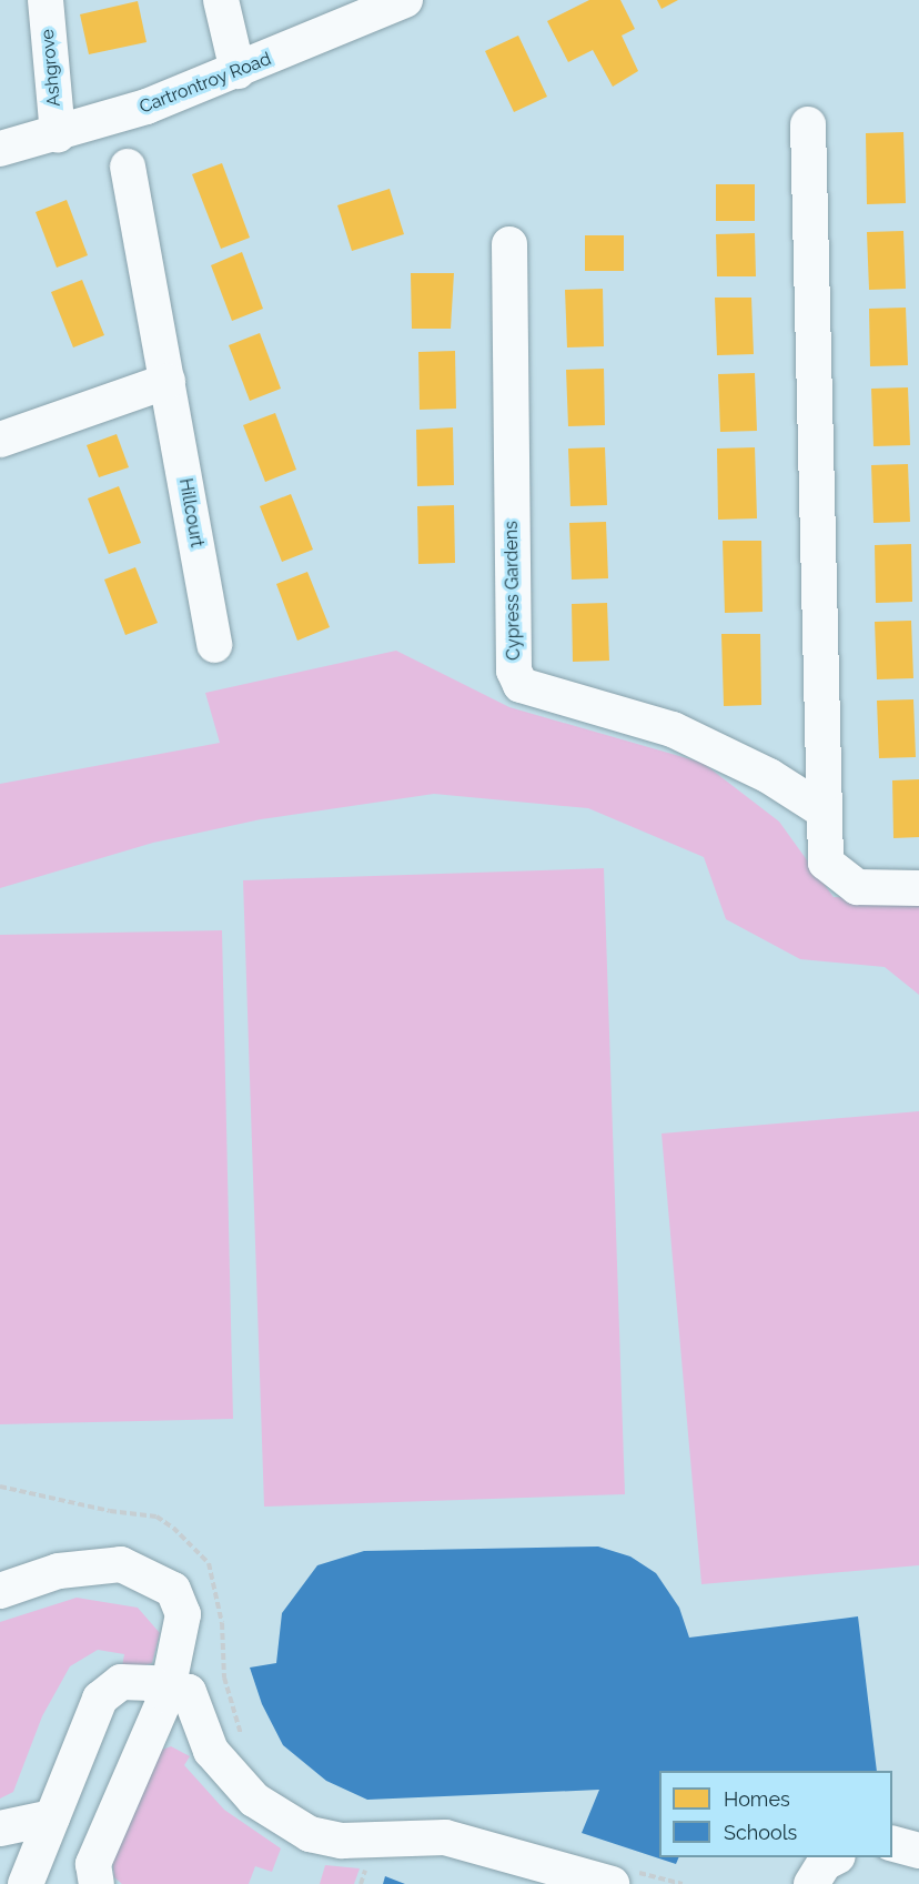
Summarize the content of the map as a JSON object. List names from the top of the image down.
{
  "streets": {
    "street": [
      "Ashgrove",
      "Cartrontroy Road",
      "Hillcourt",
      "Cypress Gardens"
    ]
  },
  "crossings": [
    ["Ashgrove", "Cartrontroy Road"]
  ],
  "legend": ["Homes", "Schools"]
}
